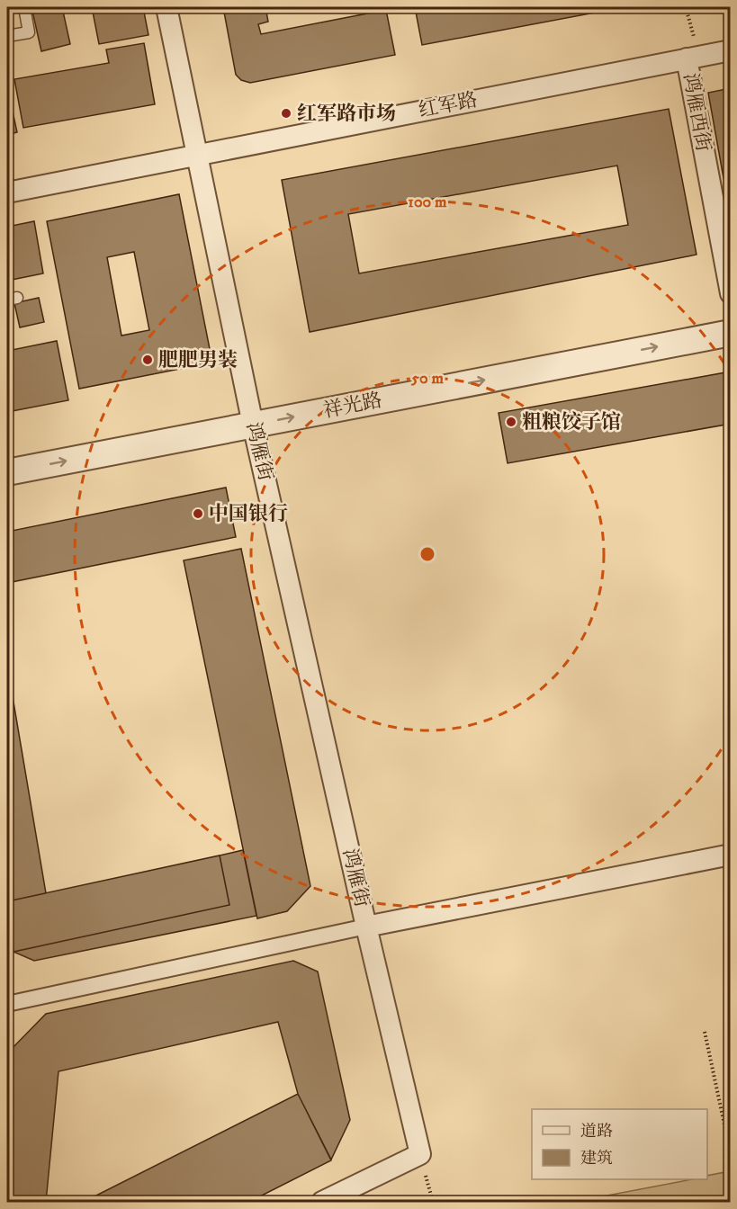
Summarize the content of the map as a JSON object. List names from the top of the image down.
{
  "streets": {
    "street": [
      "红军路",
      "鸿雁西街",
      "祥光路",
      "鸿雁街"
    ]
  },
  "crossings": [
    ["红军路", "鸿雁西街"],
    ["红军路", "鸿雁街"],
    ["祥光路", "鸿雁街"]
  ],
  "one_way": ["祥光路"],
  "places": [
    "红军路市场",
    "肥肥男装",
    "粗粮饺子馆",
    "中国银行"
  ],
  "legend": ["道路", "建筑"],
  "rings": ["100 m", "50 m"]
}
